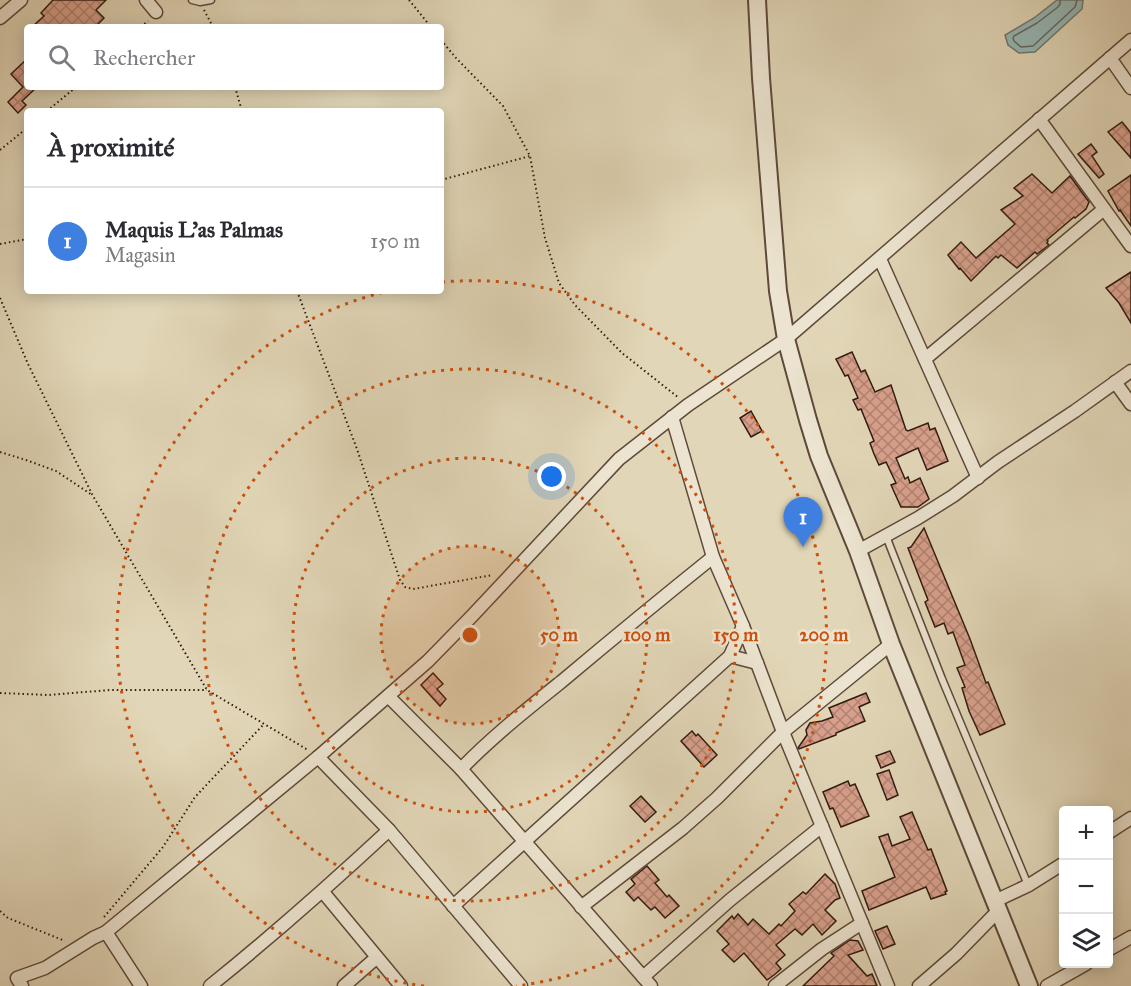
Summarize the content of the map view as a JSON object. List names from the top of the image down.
{
  "page": {
    "search": "Rechercher",
    "heading": "À proximité",
    "list": [
      {
        "mark": "1",
        "name": "Maquis L'as Palmas",
        "note": "Magasin",
        "value": "150 m"
      }
    ],
    "pins": "1",
    "map_buttons": ["+", "−"]
  },
  "rings": [
    "50 m",
    "100 m",
    "150 m",
    "200 m"
  ]
}
